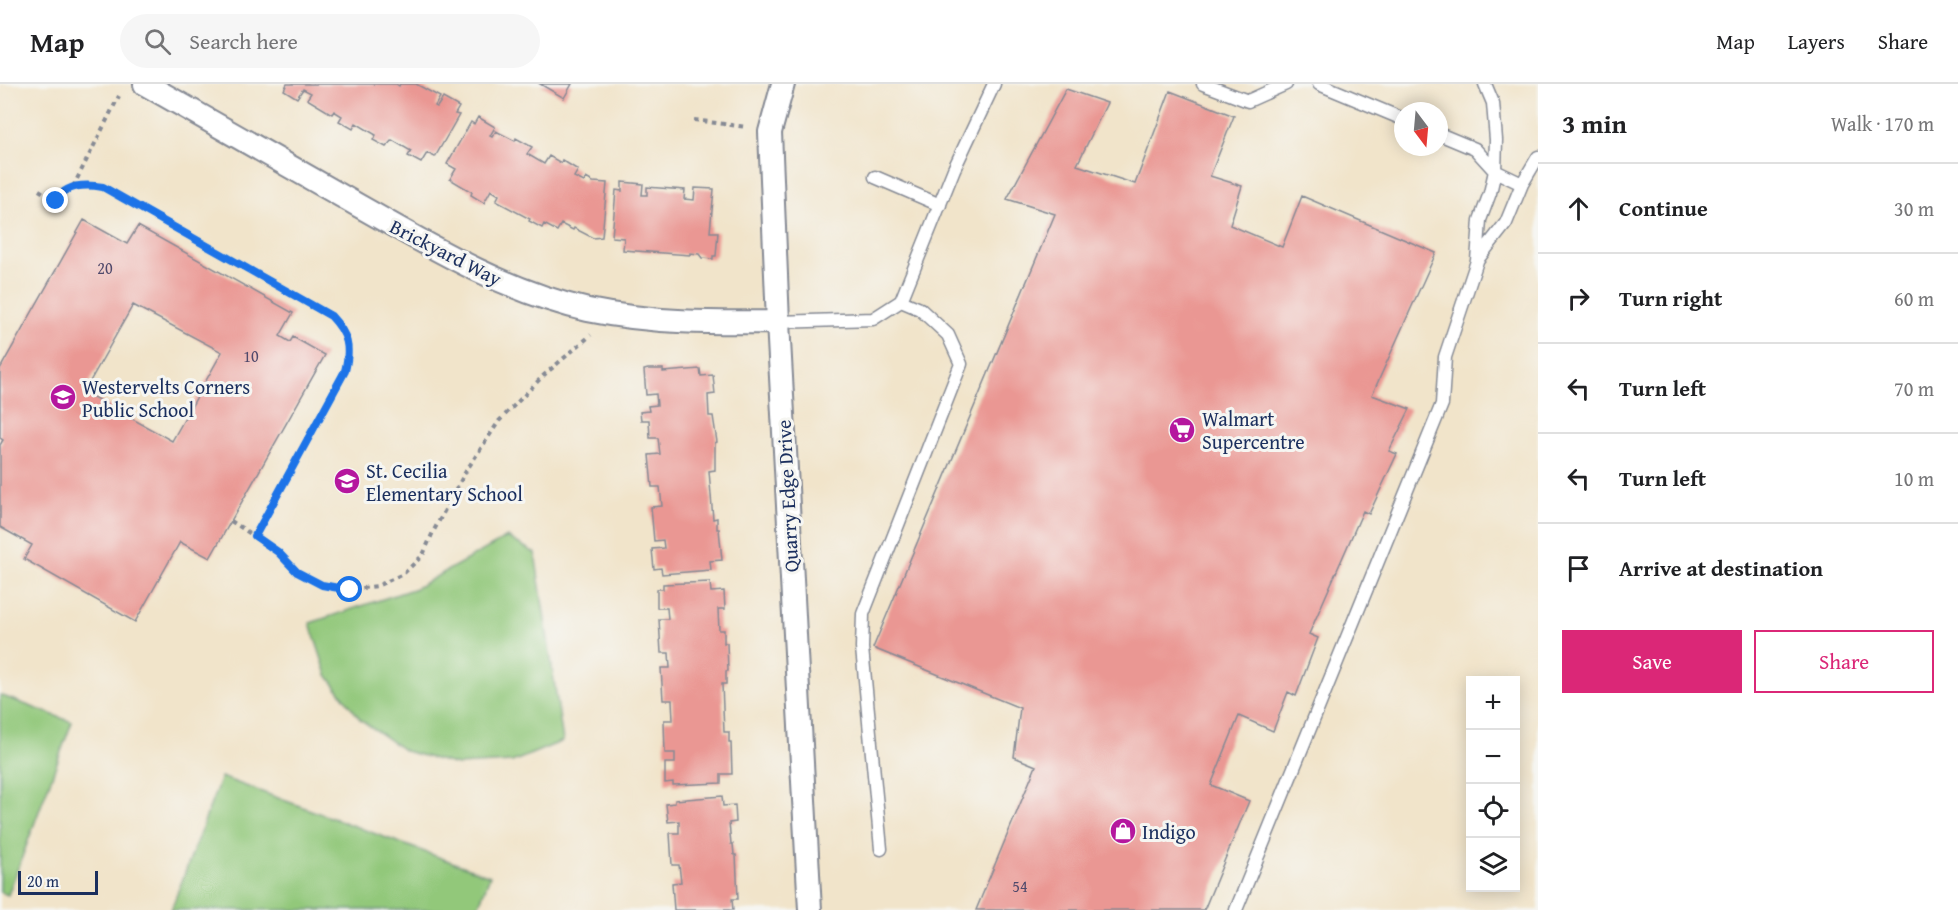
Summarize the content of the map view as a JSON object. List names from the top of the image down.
{
  "streets": {
    "street": ["Brickyard Way", "Quarry Edge Drive"]
  },
  "crossings": [
    ["Brickyard Way", "Quarry Edge Drive"]
  ],
  "places": {
    "school or university": ["Westervelts Corners Public School", "St. Cecilia Elementary School"],
    "supermarket": ["Walmart Supercentre"],
    "shop": ["Indigo"]
  },
  "house_numbers": ["20", "10", "54"],
  "scale_bar": "20 m",
  "north": "bottom",
  "page": {
    "header": "Map",
    "search": "Search here",
    "nav": ["Map", "Layers", "Share"],
    "heading": ["3 min", "Walk · 170 m"],
    "list": [
      ["Continue", "30 m"],
      ["Turn right", "60 m"],
      ["Turn left", "70 m"],
      ["Turn left", "10 m"],
      "Arrive at destination"
    ],
    "buttons": ["Save", "Share"],
    "map_buttons": ["+", "−"],
    "scale": "20 m"
  }
}
